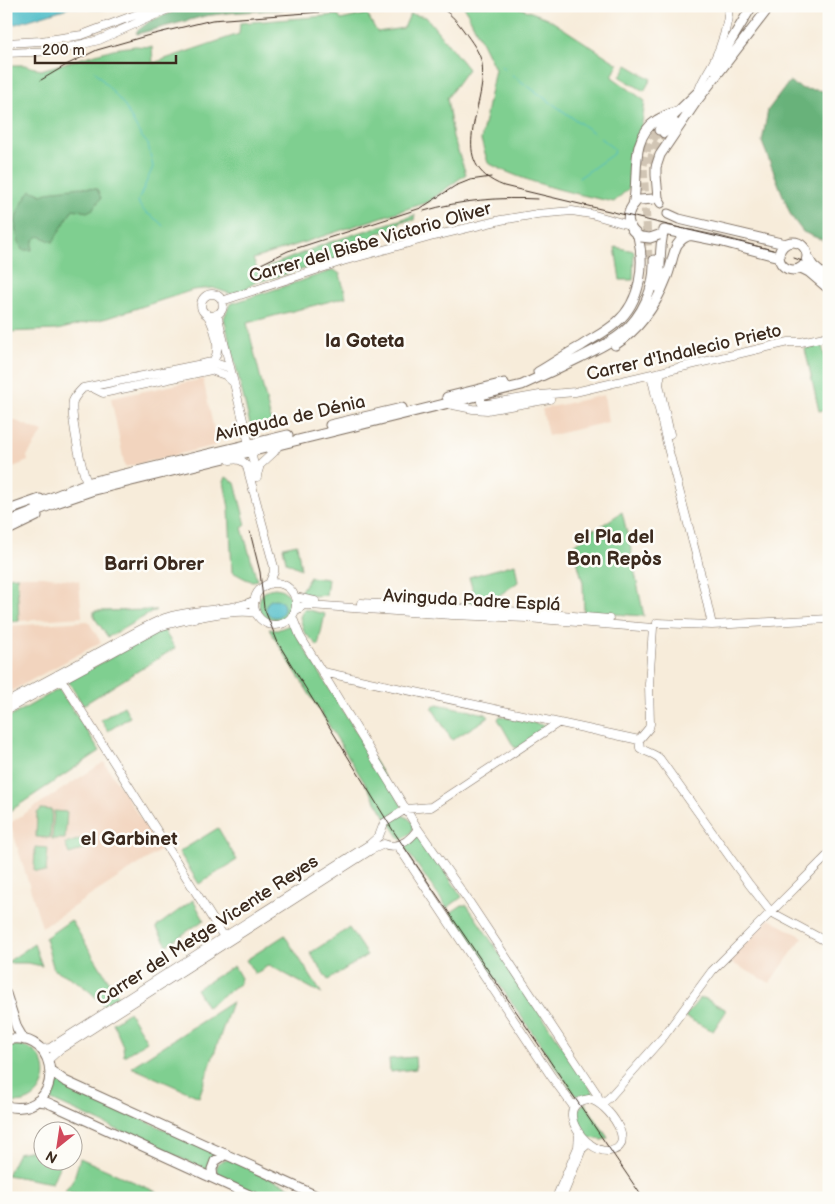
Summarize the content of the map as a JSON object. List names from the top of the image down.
{
  "streets": {
    "main road": ["Avinguda de Dénia"],
    "street": [
      "Carrer del Bisbe Victorio Oliver",
      "Carrer d'Indalecio Prieto",
      "Avinguda Padre Esplá",
      "Carrer del Metge Vicente Reyes"
    ]
  },
  "crossings": [
    ["Carrer del Bisbe Victorio Oliver", "Avinguda de Dénia"],
    ["Carrer d'Indalecio Prieto", "Avinguda de Dénia"]
  ],
  "districts": [
    "la Goteta",
    "el Pla del Bon Repòs",
    "Barri Obrer",
    "el Garbinet"
  ],
  "scale_bar": "200 m",
  "north": "bottom left"
}
